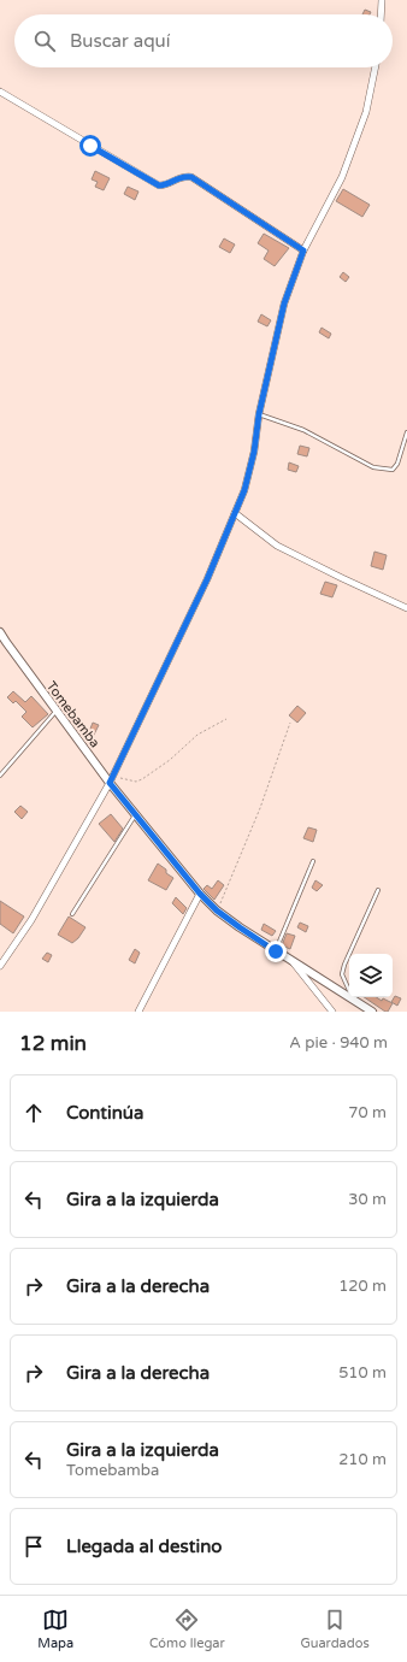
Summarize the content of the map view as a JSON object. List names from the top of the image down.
{
  "streets": {
    "street": ["Tomebamba"]
  },
  "page": {
    "search": "Buscar aquí",
    "heading": ["12 min", "A pie · 940 m"],
    "list": [
      ["Continúa", "70 m"],
      ["Gira a la izquierda", "30 m"],
      ["Gira a la derecha", "120 m"],
      ["Gira a la derecha", "510 m"],
      ["Gira a la izquierda", "Tomebamba", "210 m"],
      "Llegada al destino"
    ],
    "nav": ["Mapa", "Cómo llegar", "Guardados"]
  }
}
